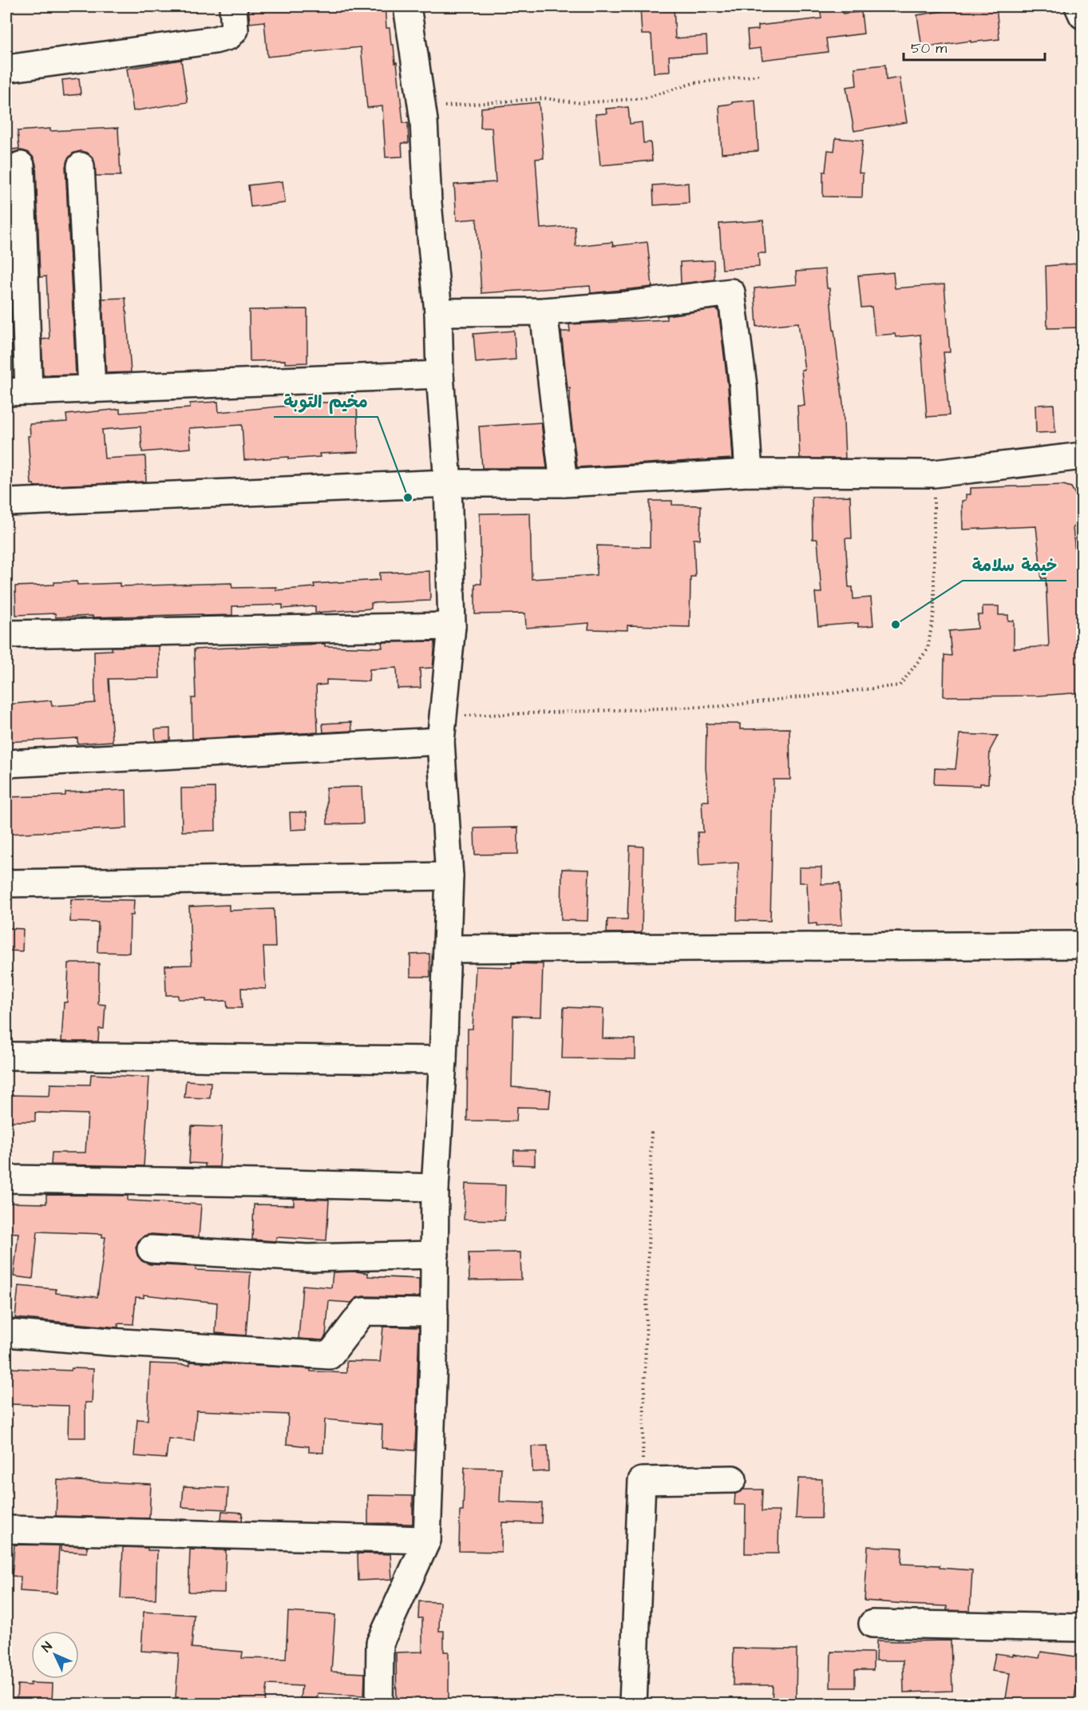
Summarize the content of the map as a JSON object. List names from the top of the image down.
{
  "places": ["مخيم التوبة", "خيمة سلامة"],
  "scale_bar": "50 m",
  "north": "top left"
}
